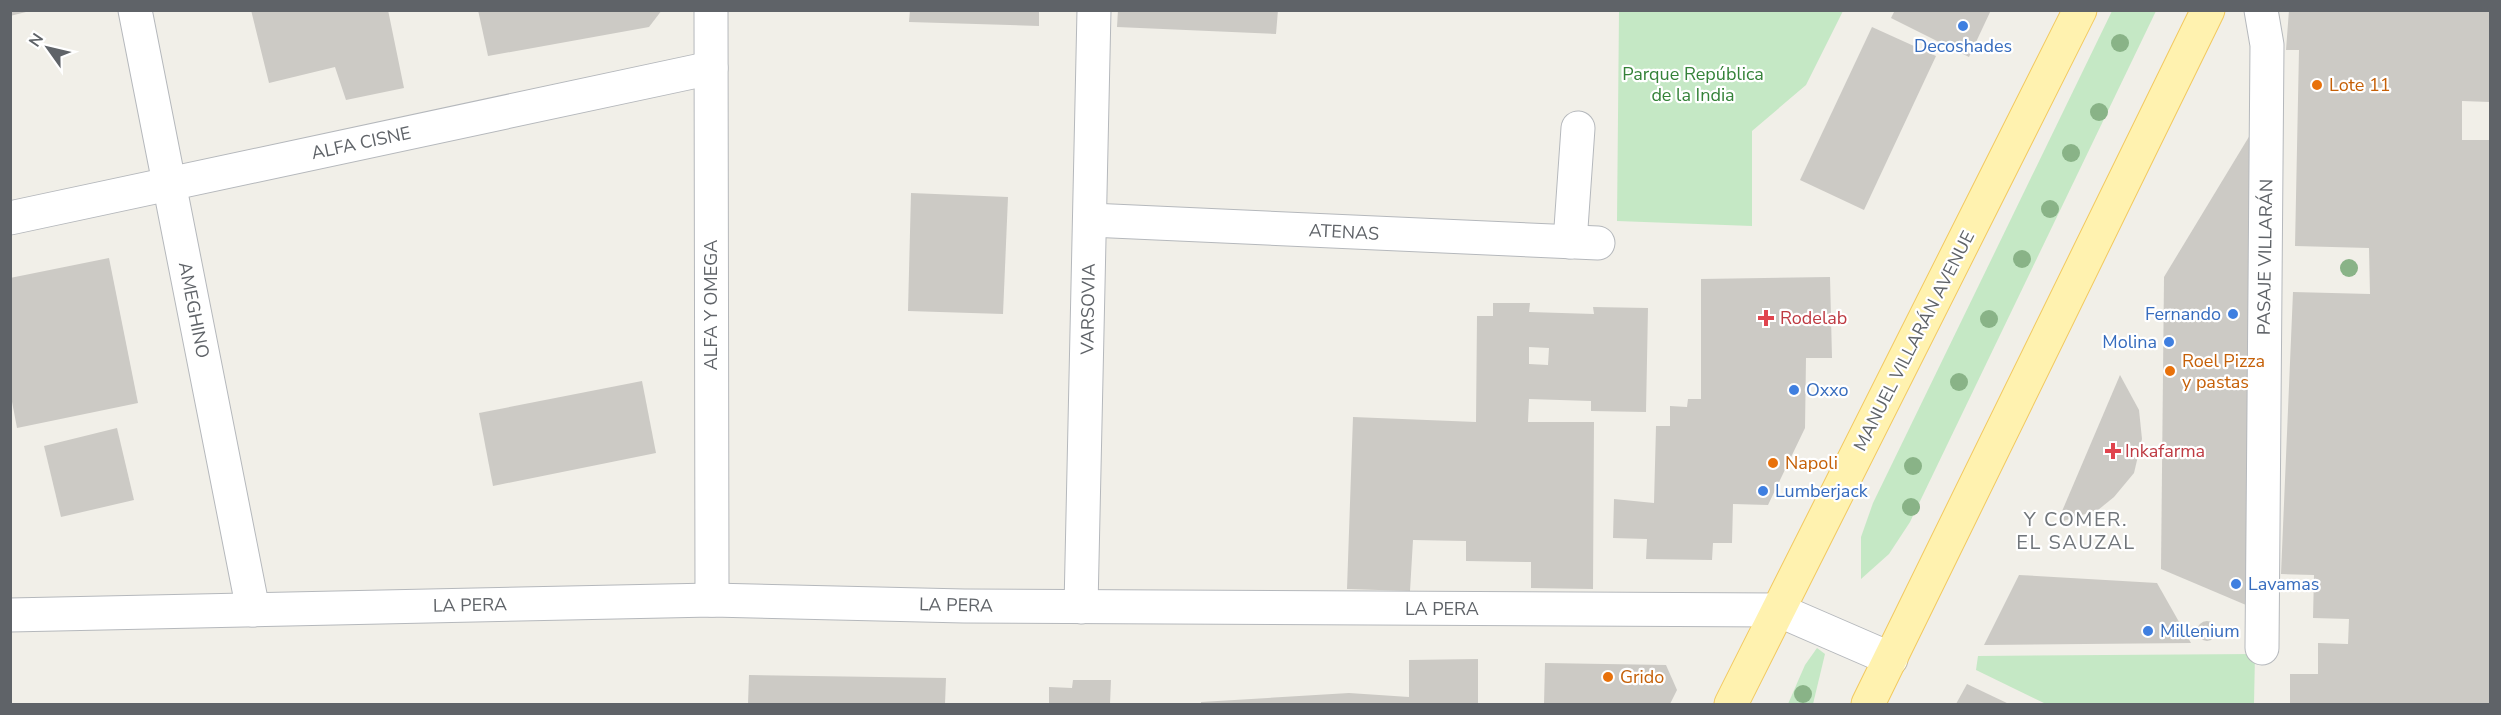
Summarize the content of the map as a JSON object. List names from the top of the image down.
{
  "streets": {
    "main road": ["MANUEL VILLARÁN AVENUE"],
    "street": [
      "ALFA CISNE",
      "ATENAS",
      "PASAJE VILLARÁN",
      "ALFA Y OMEGA",
      "VARSOVIA",
      "AMEGHINO",
      "LA PERA"
    ]
  },
  "crossings": [
    ["ALFA CISNE", "ALFA Y OMEGA"],
    ["ALFA CISNE", "AMEGHINO"],
    ["ATENAS", "VARSOVIA"],
    ["ALFA Y OMEGA", "LA PERA"],
    ["VARSOVIA", "LA PERA"],
    ["AMEGHINO", "LA PERA"],
    ["MANUEL VILLARÁN AVENUE", "LA PERA"]
  ],
  "districts": ["Y COMER. EL SAUZAL"],
  "parks": ["Parque República de la India"],
  "places": {
    "other": [
      "Decoshades",
      "Lote 11",
      "Fernando",
      "Molina",
      "Roel Pizza y pastas",
      "Oxxo",
      "Napoli",
      "Lumberjack",
      "Lavamas",
      "Millenium",
      "Grido"
    ],
    "health": ["Rodelab", "Inkafarma"]
  },
  "north": "top left"
}
